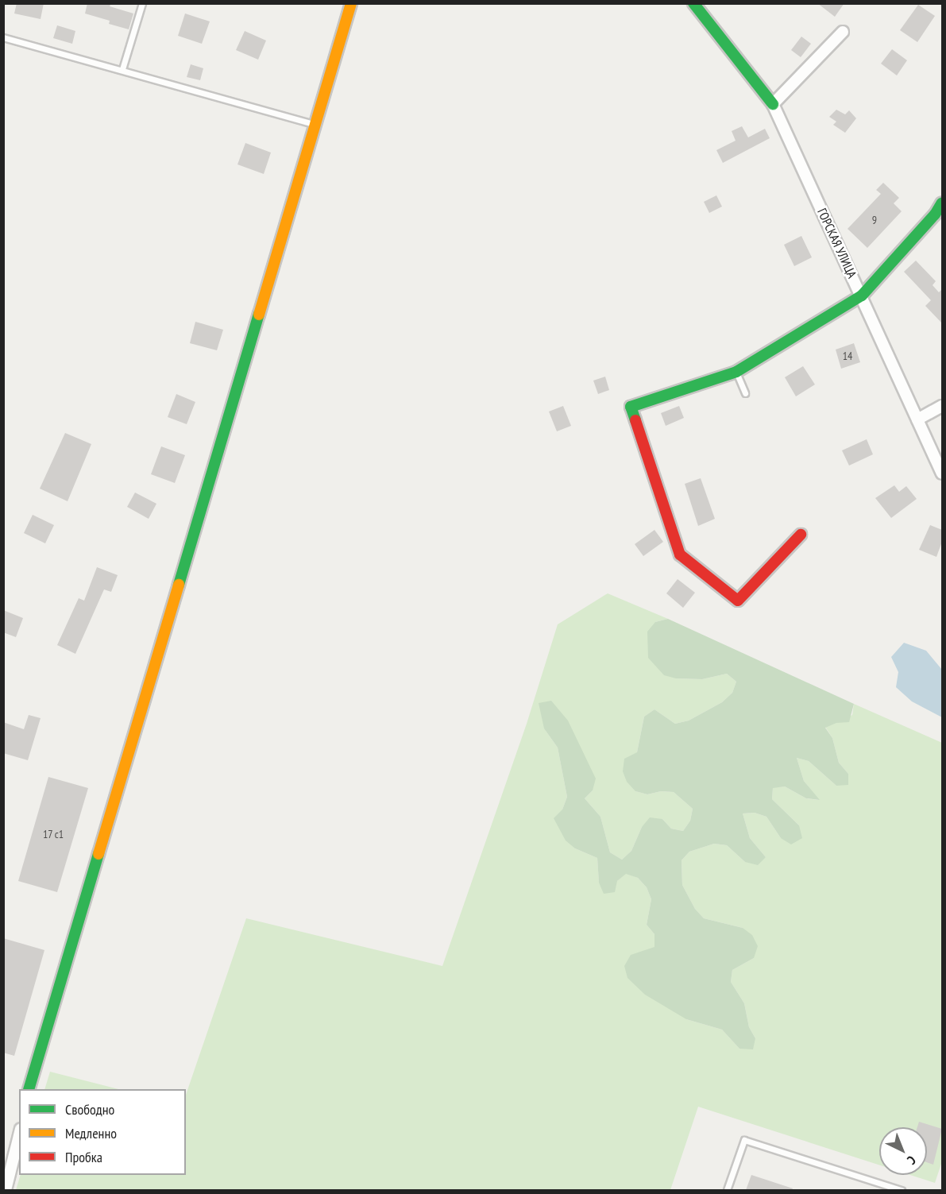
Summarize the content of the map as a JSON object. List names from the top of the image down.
{
  "streets": {
    "street": ["ГОРСКАЯ УЛИЦА"]
  },
  "house_numbers": ["9", "14", "17 с1"],
  "legend": ["Свободно", "Медленно", "Пробка"],
  "north": "bottom right"
}
